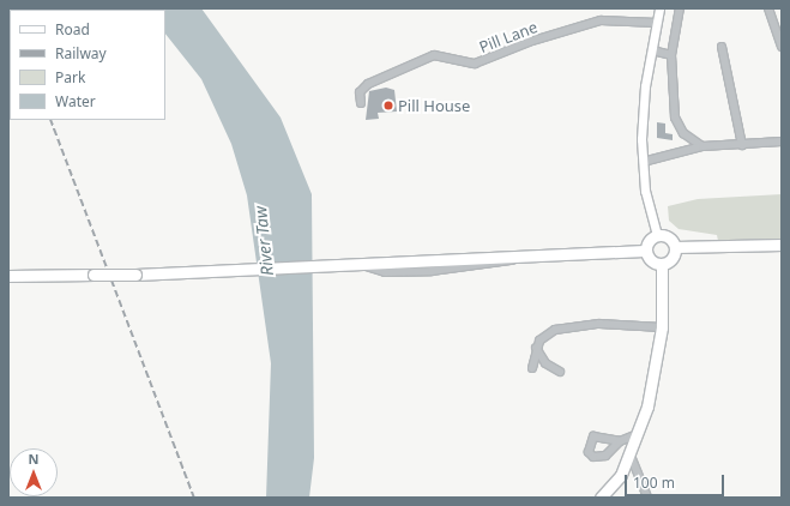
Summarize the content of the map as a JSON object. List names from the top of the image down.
{
  "streets": {
    "street": ["Pill Lane"]
  },
  "water": ["River Taw"],
  "places": ["Pill House"],
  "legend": [
    "Road",
    "Railway",
    "Park",
    "Water"
  ],
  "scale_bar": "100 m",
  "north": "top"
}
